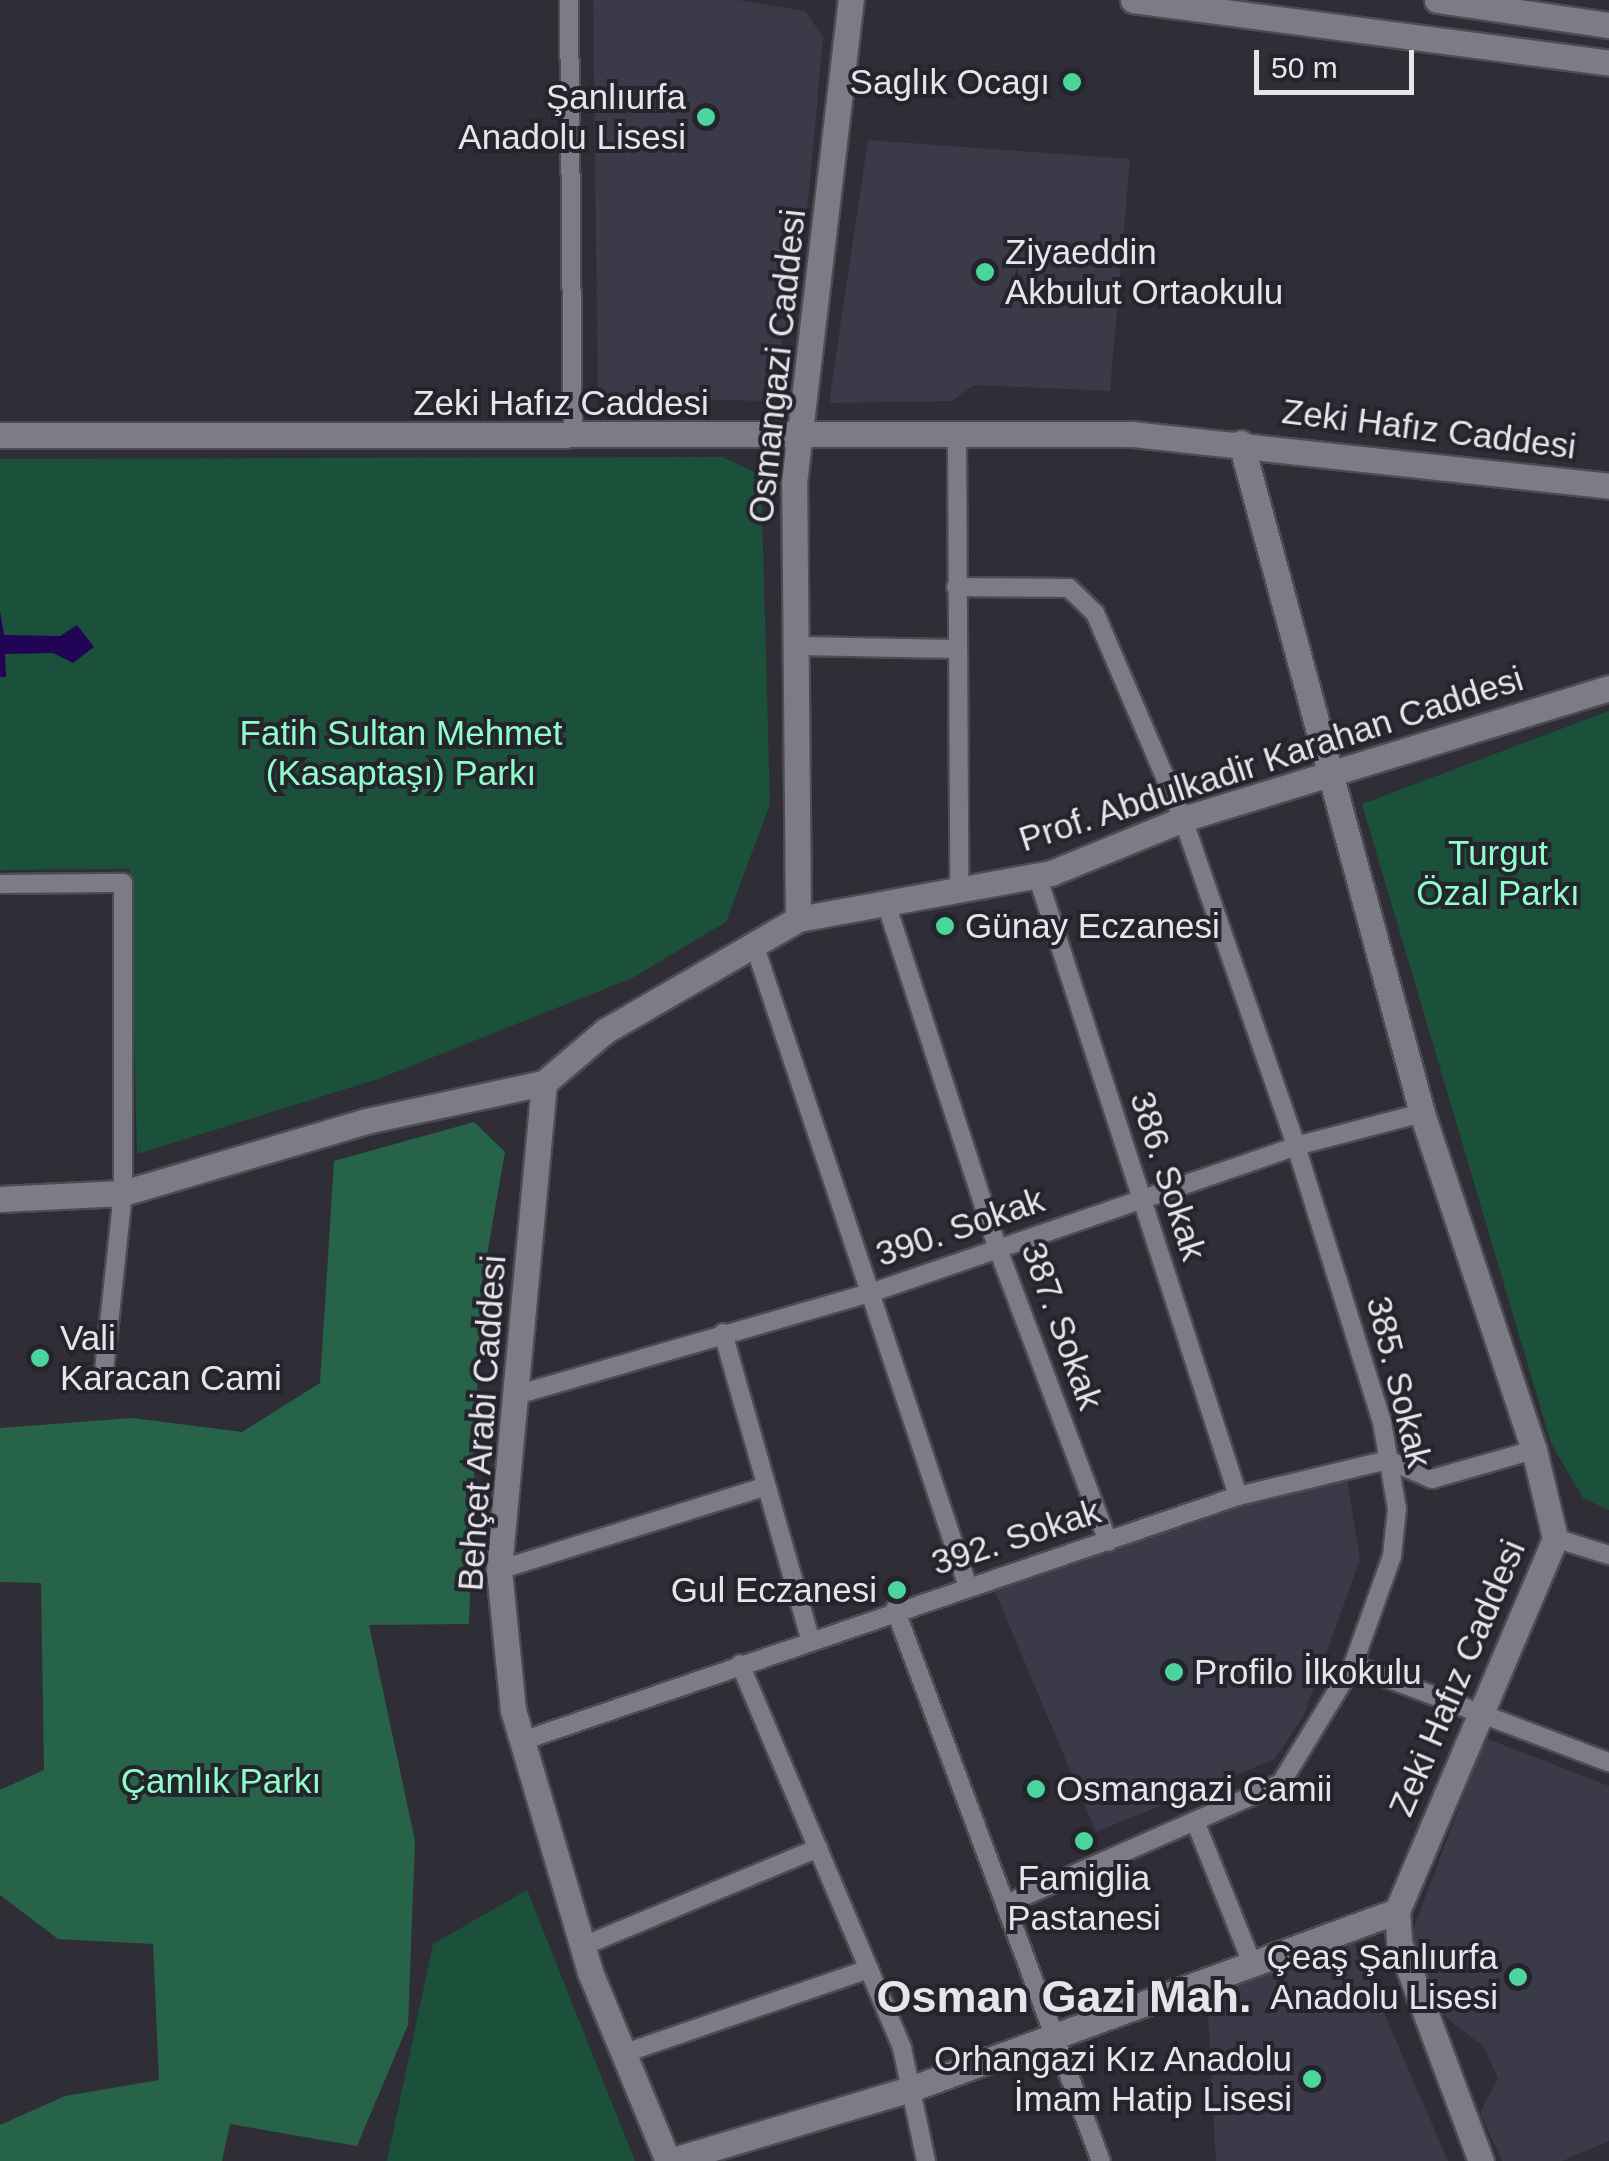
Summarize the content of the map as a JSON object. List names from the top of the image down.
{
  "streets": {
    "main road": [
      "Osmangazi Caddesi",
      "Zeki Hafız Caddesi",
      "Prof. Abdulkadir Karahan Caddesi",
      "Behçet Arabi Caddesi"
    ],
    "street": [
      "386. Sokak",
      "390. Sokak",
      "387. Sokak",
      "385. Sokak",
      "392. Sokak"
    ]
  },
  "crossings": [
    ["Osmangazi Caddesi", "Zeki Hafız Caddesi"],
    ["Osmangazi Caddesi", "Prof. Abdulkadir Karahan Caddesi"],
    ["Zeki Hafız Caddesi", "Prof. Abdulkadir Karahan Caddesi"],
    ["Zeki Hafız Caddesi", "390. Sokak"],
    ["Prof. Abdulkadir Karahan Caddesi", "386. Sokak"],
    ["Prof. Abdulkadir Karahan Caddesi", "387. Sokak"],
    ["Prof. Abdulkadir Karahan Caddesi", "385. Sokak"],
    ["Prof. Abdulkadir Karahan Caddesi", "Behçet Arabi Caddesi"],
    ["386. Sokak", "390. Sokak"],
    ["386. Sokak", "392. Sokak"],
    ["390. Sokak", "387. Sokak"],
    ["390. Sokak", "385. Sokak"],
    ["390. Sokak", "Behçet Arabi Caddesi"],
    ["387. Sokak", "392. Sokak"],
    ["385. Sokak", "392. Sokak"],
    ["Behçet Arabi Caddesi", "392. Sokak"]
  ],
  "districts": ["Osman Gazi Mah."],
  "parks": ["Fatih Sultan Mehmet (Kasaptaşı) Parkı", "Turgut Özal Parkı", "Çamlık Parkı"],
  "places": [
    "Saglık Ocagı",
    "Şanlıurfa Anadolu Lisesi",
    "Ziyaeddin Akbulut Ortaokulu",
    "Günay Eczanesi",
    "Vali Karacan Cami",
    "Gul Eczanesi",
    "Profilo İlkokulu",
    "Osmangazi Camii",
    "Famiglia Pastanesi",
    "Çeaş Şanlıurfa Anadolu Lisesi",
    "Orhangazi Kız Anadolu İmam Hatip Lisesi"
  ],
  "scale_bar": "50 m"
}
